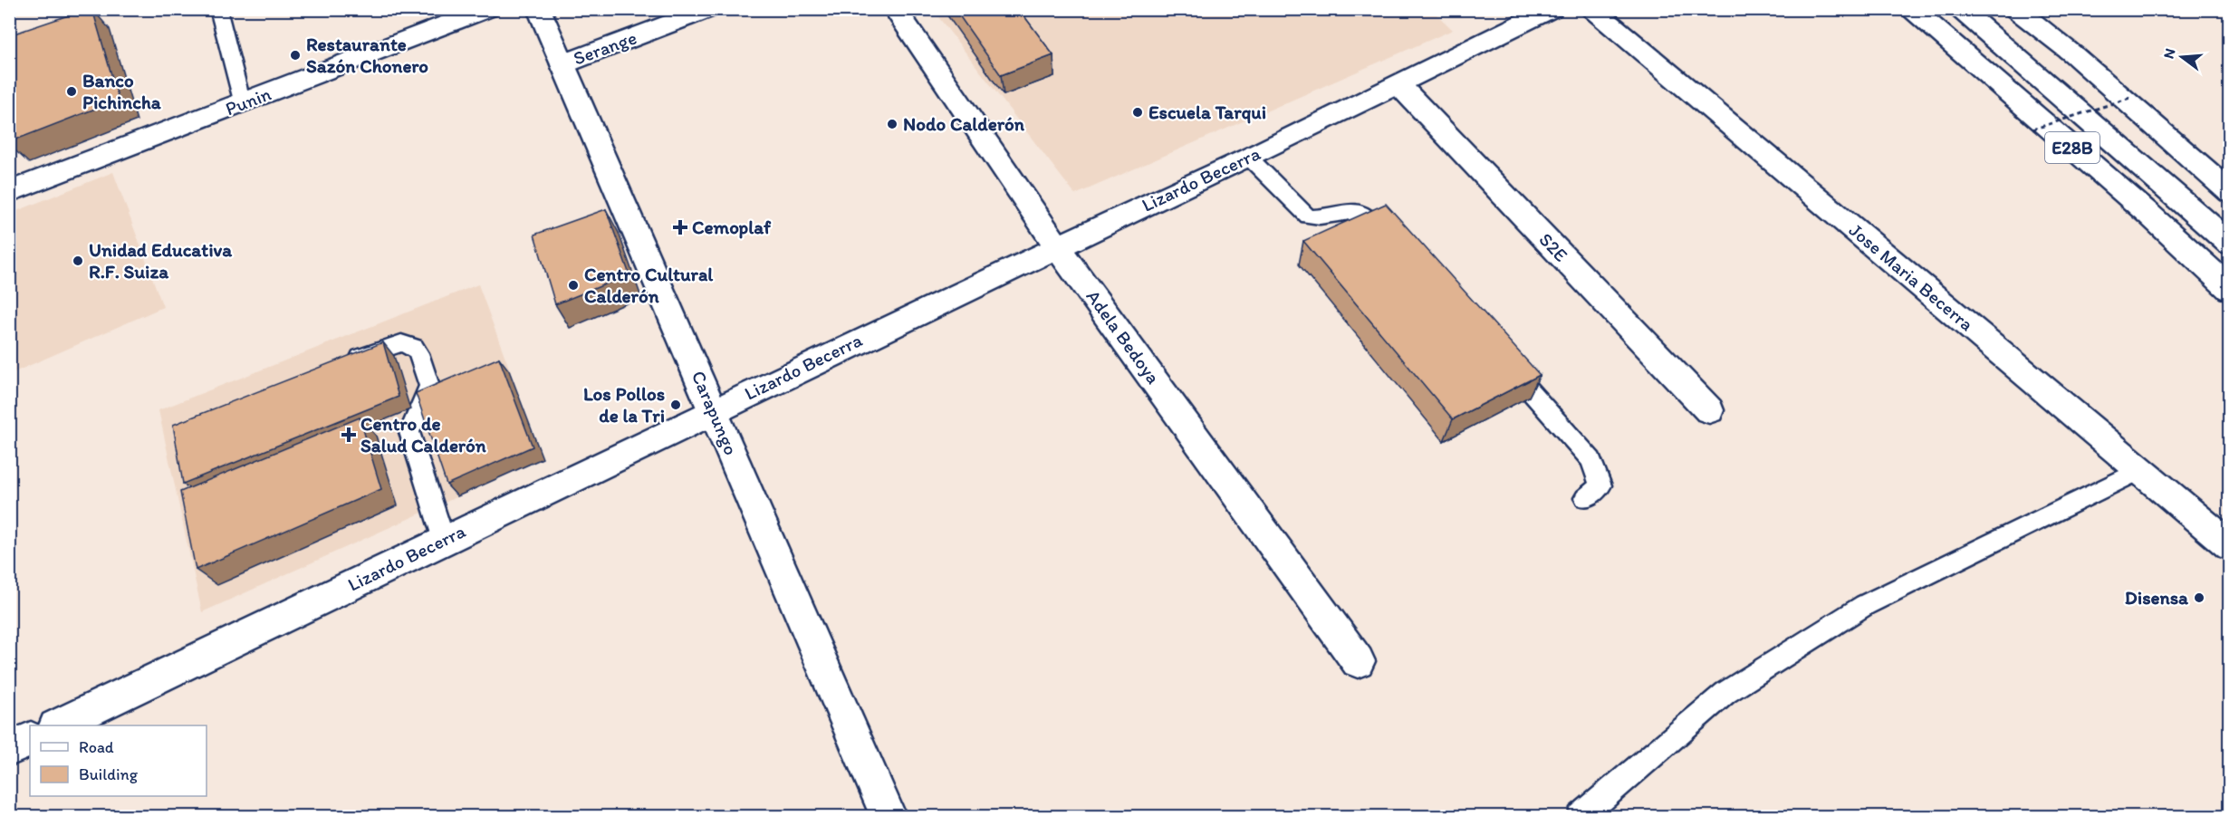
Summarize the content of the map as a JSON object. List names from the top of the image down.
{
  "streets": {
    "main road": [
      "Serange",
      "Punin",
      "E28B",
      "Lizardo Becerra",
      "S2E",
      "Jose Maria Becerra",
      "Adela Bedoya",
      "Carapungo"
    ]
  },
  "crossings": [
    ["Serange", "Carapungo"],
    ["Lizardo Becerra", "S2E"],
    ["Lizardo Becerra", "Adela Bedoya"],
    ["Lizardo Becerra", "Carapungo"]
  ],
  "places": {
    "other": [
      "Restaurante Sazón Chonero",
      "Banco Pichincha",
      "Escuela Tarqui",
      "Nodo Calderón",
      "Unidad Educativa R.F. Suiza",
      "Centro Cultural Calderón",
      "Los Pollos de la Tri",
      "Disensa"
    ],
    "health": ["Cemoplaf", "Centro de Salud Calderón"]
  },
  "legend": ["Road", "Building"],
  "north": "left"
}
